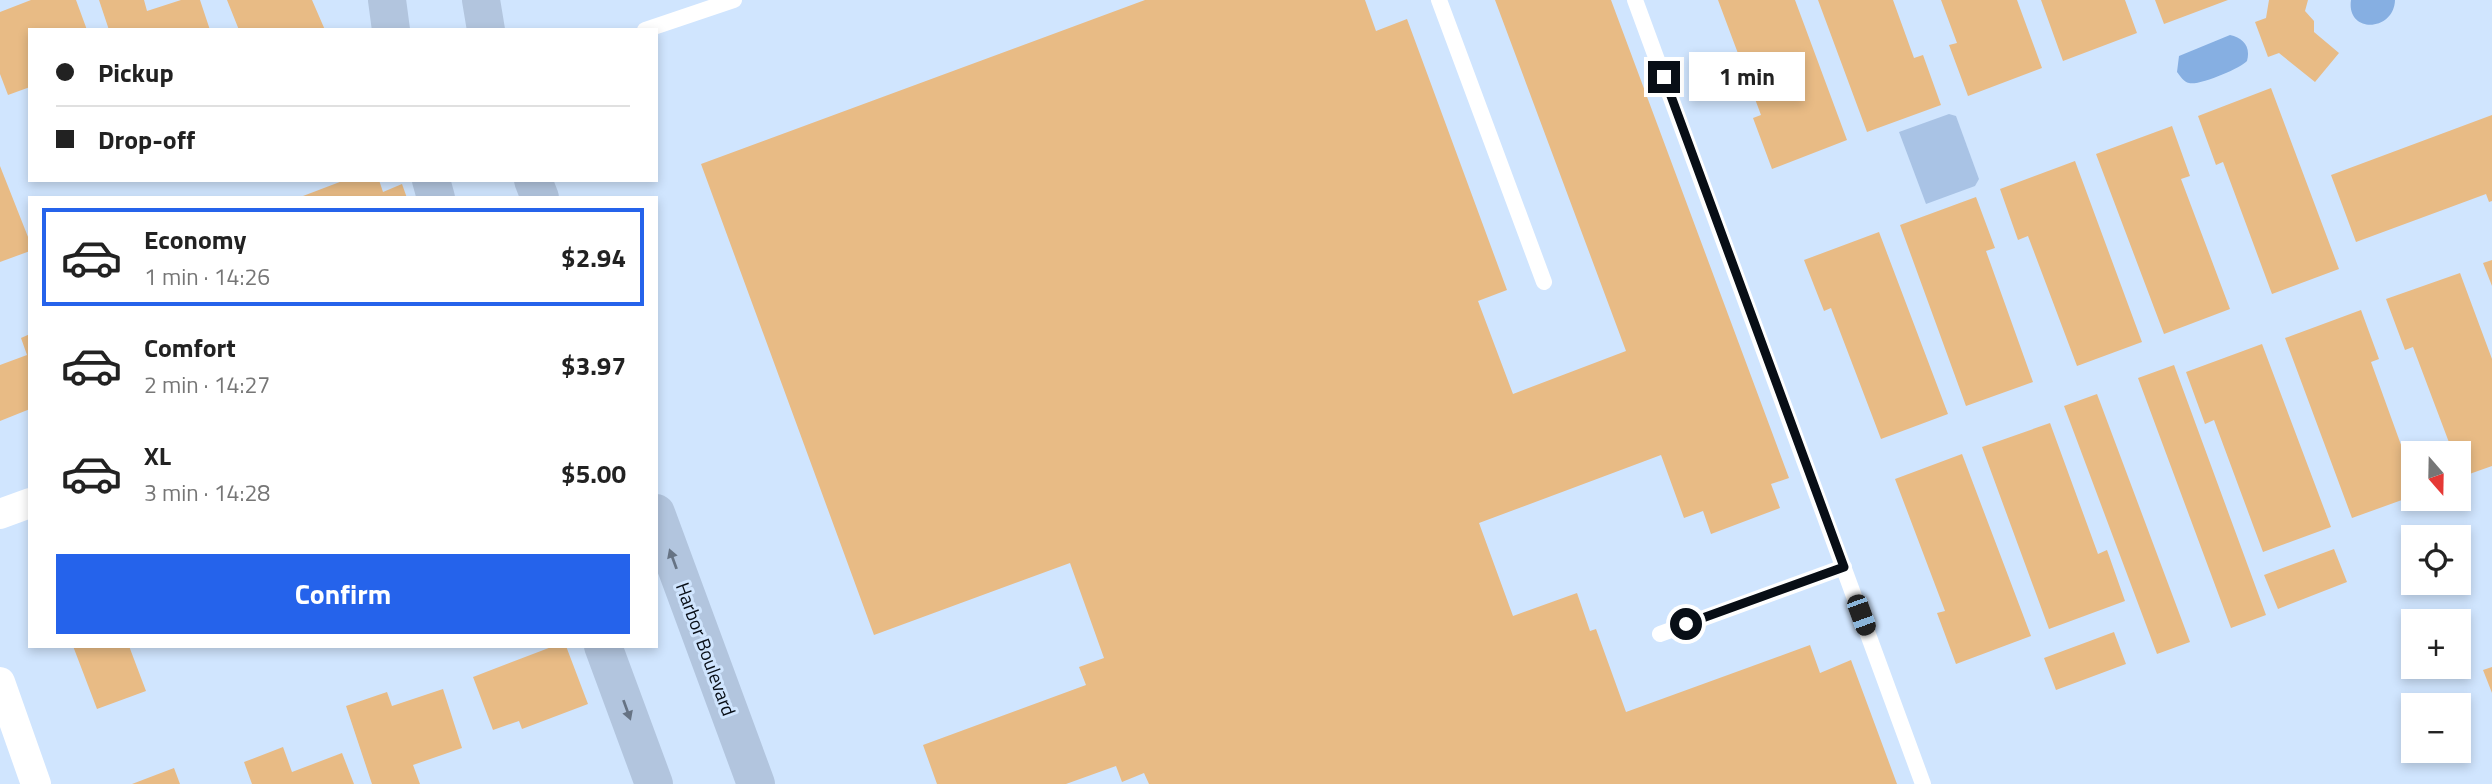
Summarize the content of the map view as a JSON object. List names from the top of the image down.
{
  "streets": {
    "main road": ["Harbor Boulevard"]
  },
  "north": "bottom",
  "page": {
    "banner": ["Pickup", "Drop-off"],
    "bubble": "1 min",
    "list": [
      {
        "name": "Economy",
        "note": "1 min · 14:26",
        "value": "$2.94"
      },
      {
        "name": "Comfort",
        "note": "2 min · 14:27",
        "value": "$3.97"
      },
      {
        "name": "XL",
        "note": "3 min · 14:28",
        "value": "$5.00"
      }
    ],
    "map_buttons": ["+", "−"],
    "buttons": "Confirm"
  }
}
